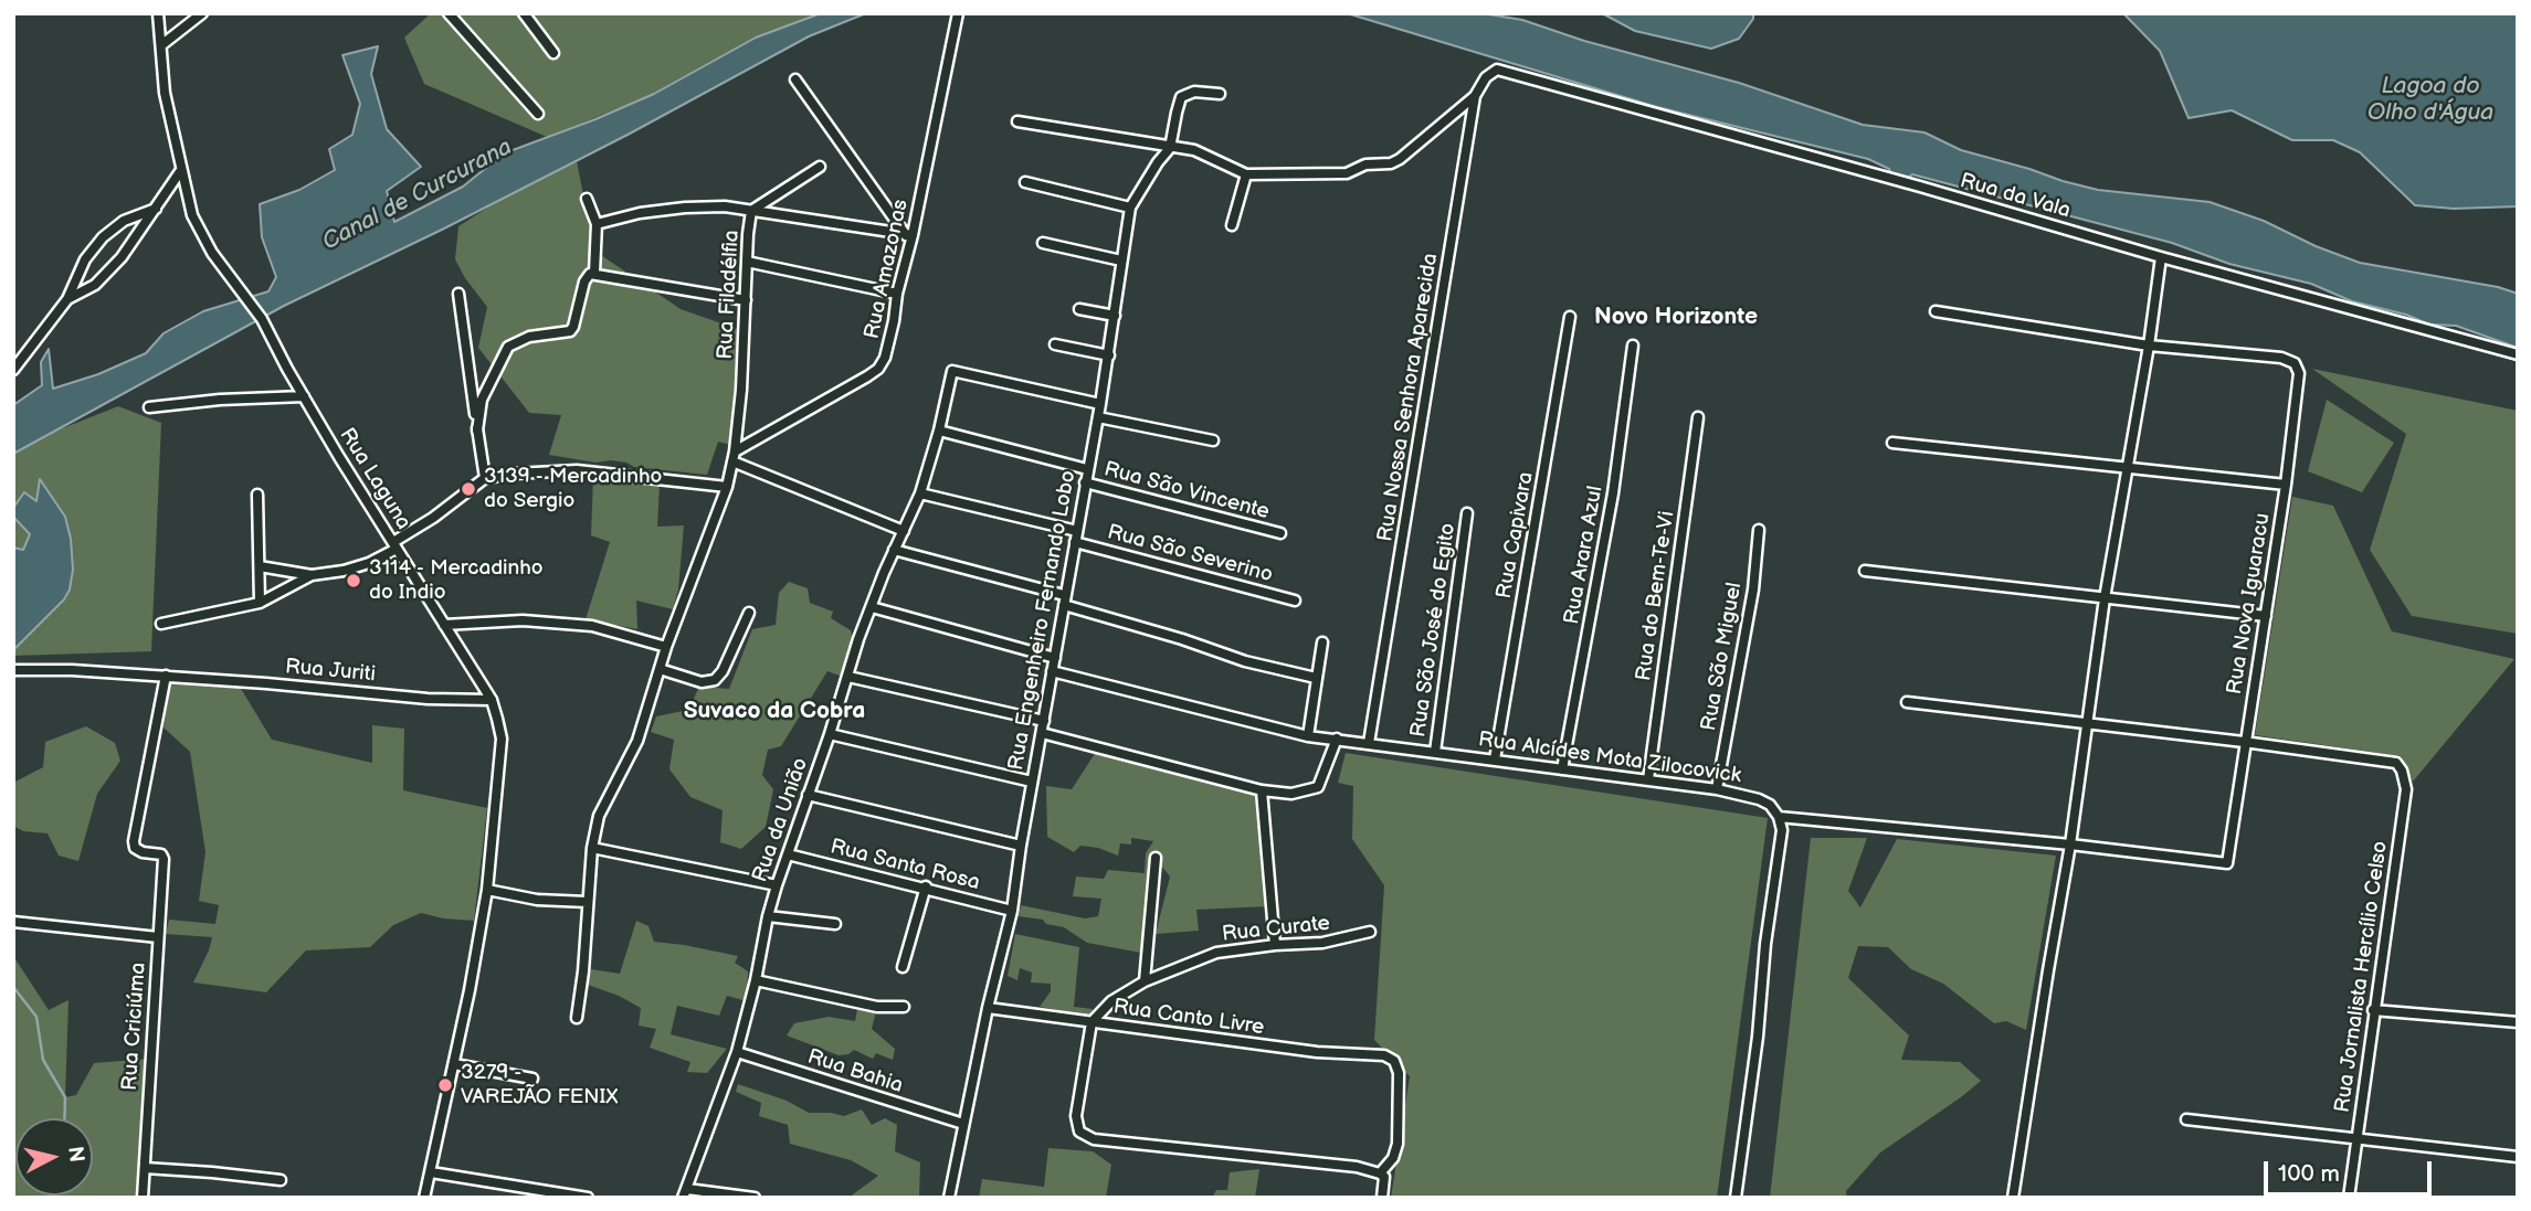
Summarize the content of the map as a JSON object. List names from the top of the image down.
{
  "streets": {
    "street": [
      "Rua da Vala",
      "Rua Amazonas",
      "Rua Filadélfia",
      "Rua Nossa Senhora Aparecida",
      "Rua Laguna",
      "Rua São Vincente",
      "Rua Capivara",
      "Rua São Severino",
      "Rua Arara Azul",
      "Rua do Bem-Te-Vi",
      "Rua Nova Iguaracu",
      "Rua Engenheiro Fernando Lobo",
      "Rua São José do Egito",
      "Rua São Miguel",
      "Rua Juriti",
      "Rua Alcídes Mota Zilocovick",
      "Rua da União",
      "Rua Santa Rosa",
      "Rua Curate",
      "Rua Jornalista Hercílio Celso",
      "Rua Canto Livre",
      "Rua Criciúma",
      "Rua Bahia"
    ]
  },
  "crossings": [
    ["Rua da Vala", "Rua Nossa Senhora Aparecida"],
    ["Rua Amazonas", "Rua Filadélfia"],
    ["Rua Nossa Senhora Aparecida", "Rua Alcídes Mota Zilocovick"],
    ["Rua Laguna", "Rua Juriti"],
    ["Rua São Vincente", "Rua Engenheiro Fernando Lobo"],
    ["Rua São Vincente", "Rua da União"],
    ["Rua Capivara", "Rua Alcídes Mota Zilocovick"],
    ["Rua São Severino", "Rua Engenheiro Fernando Lobo"],
    ["Rua São Severino", "Rua da União"],
    ["Rua Arara Azul", "Rua Alcídes Mota Zilocovick"],
    ["Rua do Bem-Te-Vi", "Rua Alcídes Mota Zilocovick"],
    ["Rua Nova Iguaracu", "Rua Jornalista Hercílio Celso"],
    ["Rua Engenheiro Fernando Lobo", "Rua Alcídes Mota Zilocovick"],
    ["Rua Engenheiro Fernando Lobo", "Rua da União"],
    ["Rua Engenheiro Fernando Lobo", "Rua Santa Rosa"],
    ["Rua Engenheiro Fernando Lobo", "Rua Canto Livre"],
    ["Rua Engenheiro Fernando Lobo", "Rua Bahia"],
    ["Rua São José do Egito", "Rua Alcídes Mota Zilocovick"],
    ["Rua São Miguel", "Rua Alcídes Mota Zilocovick"],
    ["Rua Juriti", "Rua Criciúma"],
    ["Rua da União", "Rua Santa Rosa"],
    ["Rua da União", "Rua Bahia"],
    ["Rua Curate", "Rua Canto Livre"]
  ],
  "districts": ["Novo Horizonte", "Suvaco da Cobra"],
  "water": ["Lagoa do Olho d'Água", "Canal de Curcurana"],
  "places": ["3139 - Mercadinho do Sergio", "3114 - Mercadinho do Indio", "3279 - VAREJÃO FENIX"],
  "scale_bar": "100 m",
  "north": "right"
}
